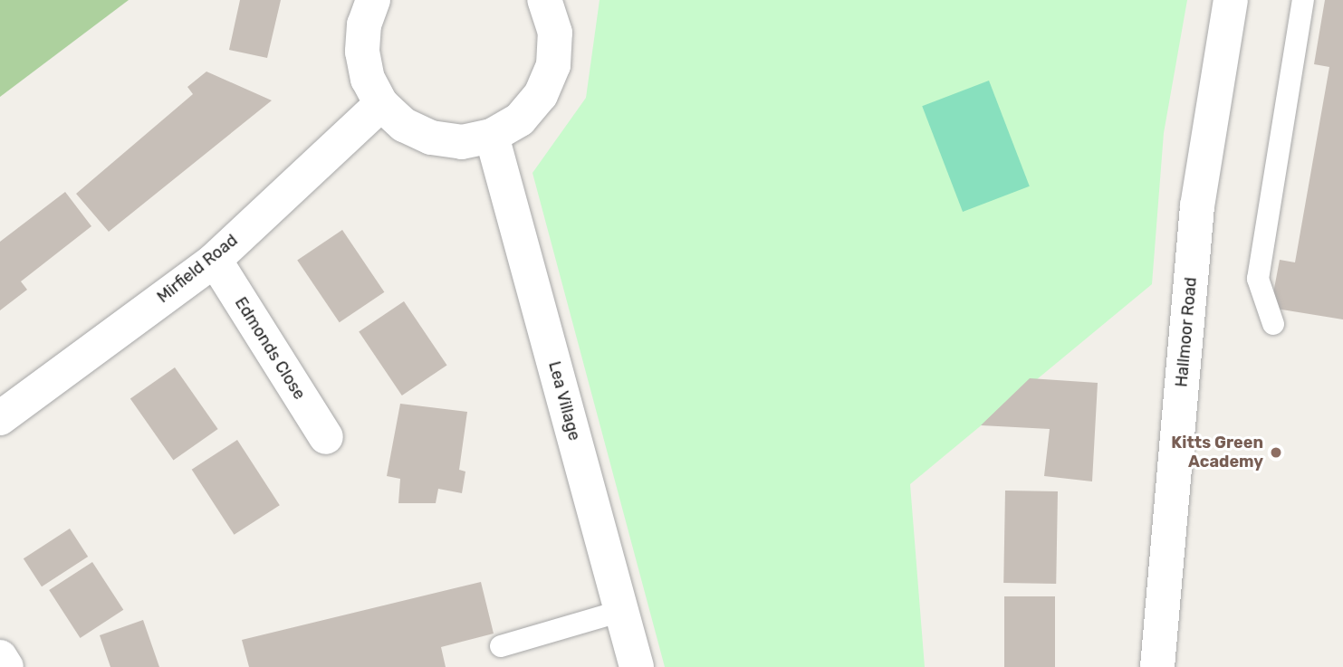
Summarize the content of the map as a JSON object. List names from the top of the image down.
{
  "streets": {
    "street": [
      "Mirfield Road",
      "Hallmoor Road",
      "Edmonds Close",
      "Lea Village"
    ]
  },
  "crossings": [
    ["Mirfield Road", "Edmonds Close"]
  ],
  "places": ["Kitts Green Academy"]
}
